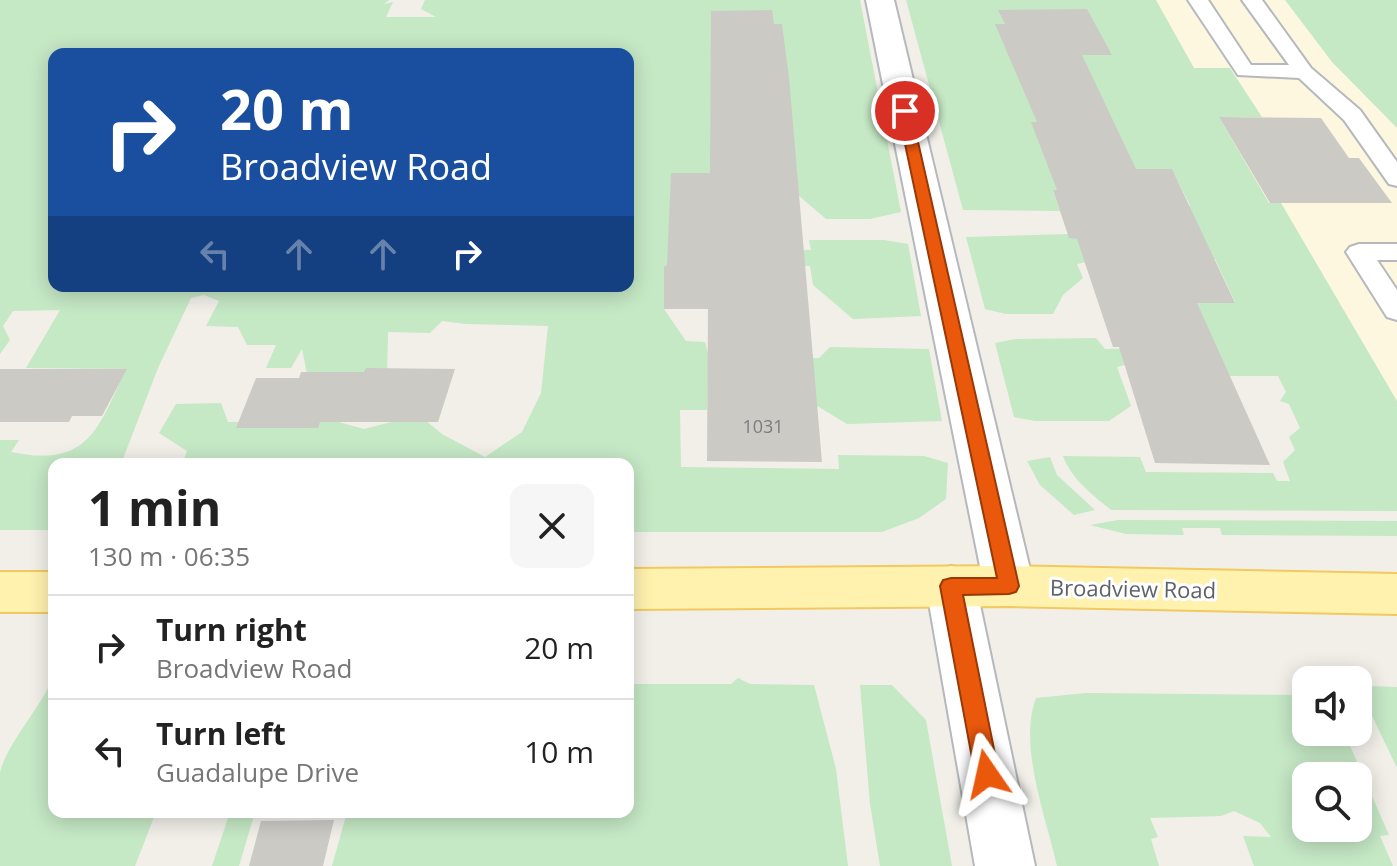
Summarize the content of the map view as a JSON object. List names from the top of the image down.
{
  "streets": {
    "main road": ["Broadview Road"]
  },
  "house_numbers": ["1031"],
  "page": {
    "turn": ["20 m", "Broadview Road"],
    "heading": ["1 min", "130 m · 06:35"],
    "list": [
      {
        "name": "Turn right",
        "note": "Broadview Road",
        "value": "20 m"
      },
      {
        "name": "Turn left",
        "note": "Guadalupe Drive",
        "value": "10 m"
      }
    ]
  }
}
